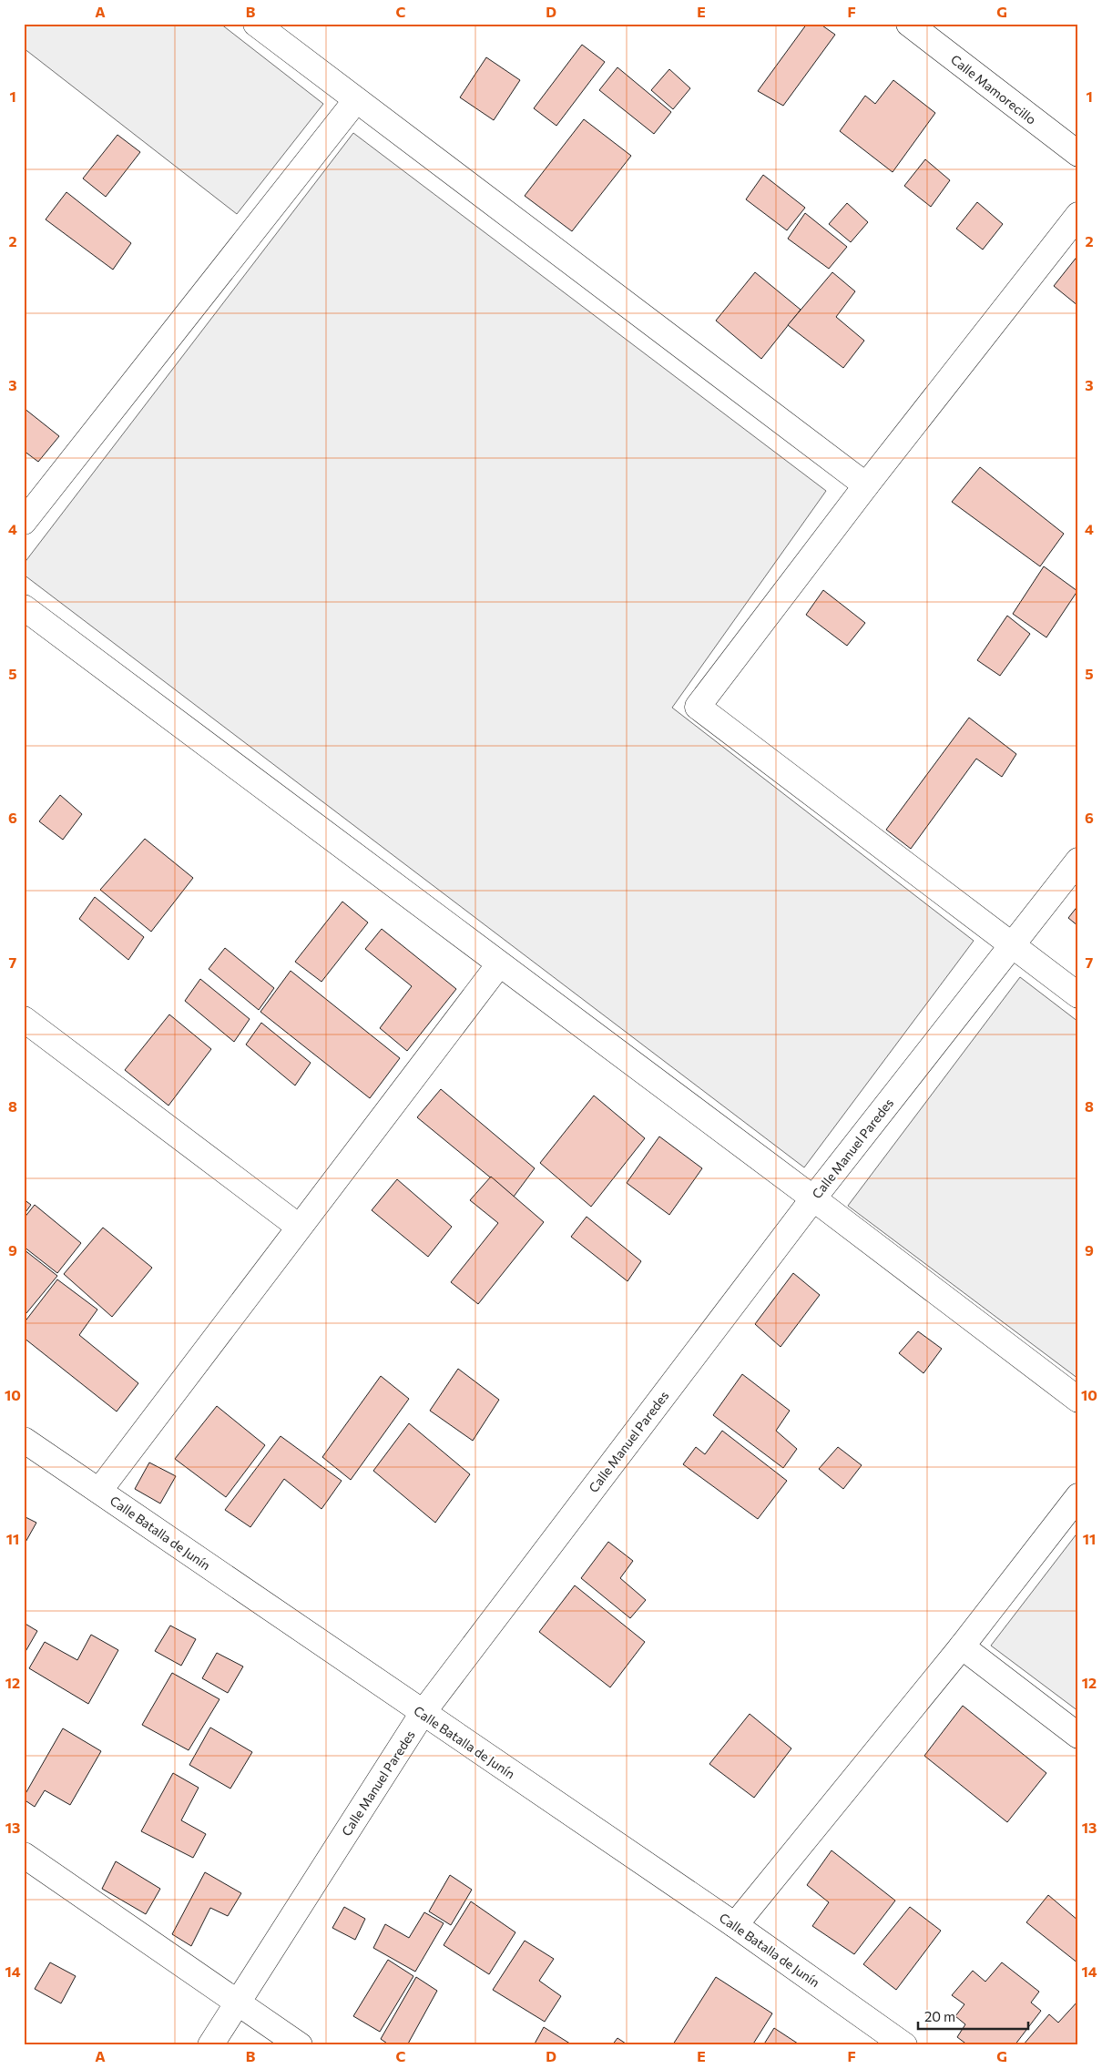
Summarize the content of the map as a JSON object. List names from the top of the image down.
{
  "streets": {
    "street": ["Calle Mamorecillo", "Calle Manuel Paredes", "Calle Batalla de Junín"]
  },
  "crossings": [
    ["Calle Manuel Paredes", "Calle Batalla de Junín"]
  ],
  "scale_bar": "20 m",
  "grid": {
    "columns": [
      "A",
      "B",
      "C",
      "D",
      "E",
      "F",
      "G"
    ],
    "rows": [
      "1",
      "2",
      "3",
      "4",
      "5",
      "6",
      "7",
      "8",
      "9",
      "10",
      "11",
      "12",
      "13",
      "14"
    ]
  }
}
